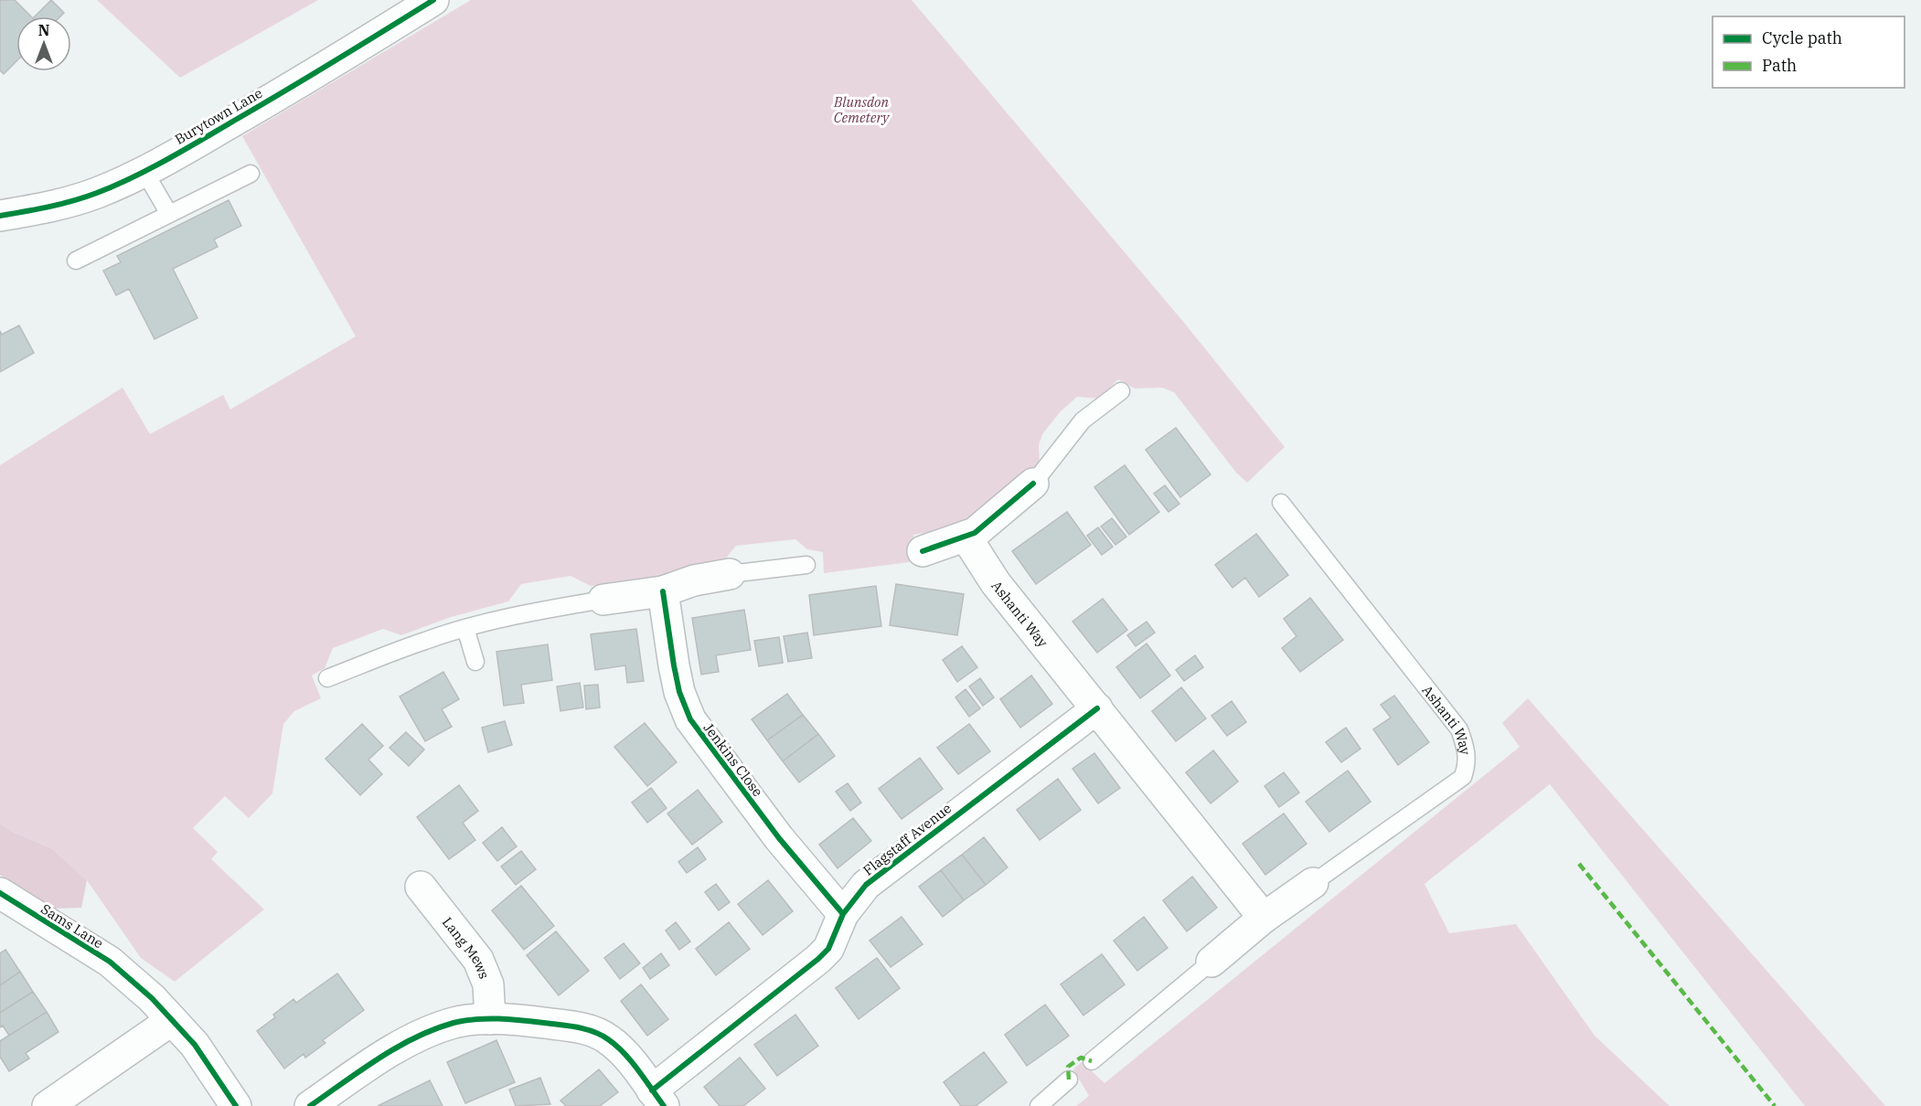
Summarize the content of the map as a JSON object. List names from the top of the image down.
{
  "streets": {
    "street": [
      "Burytown Lane",
      "Ashanti Way",
      "Jenkins Close",
      "Flagstaff Avenue",
      "Sams Lane",
      "Lang Mews"
    ]
  },
  "crossings": [
    ["Ashanti Way", "Flagstaff Avenue"],
    ["Jenkins Close", "Flagstaff Avenue"]
  ],
  "parks": ["Blunsdon Cemetery"],
  "legend": ["Cycle path", "Path"],
  "north": "top"
}
